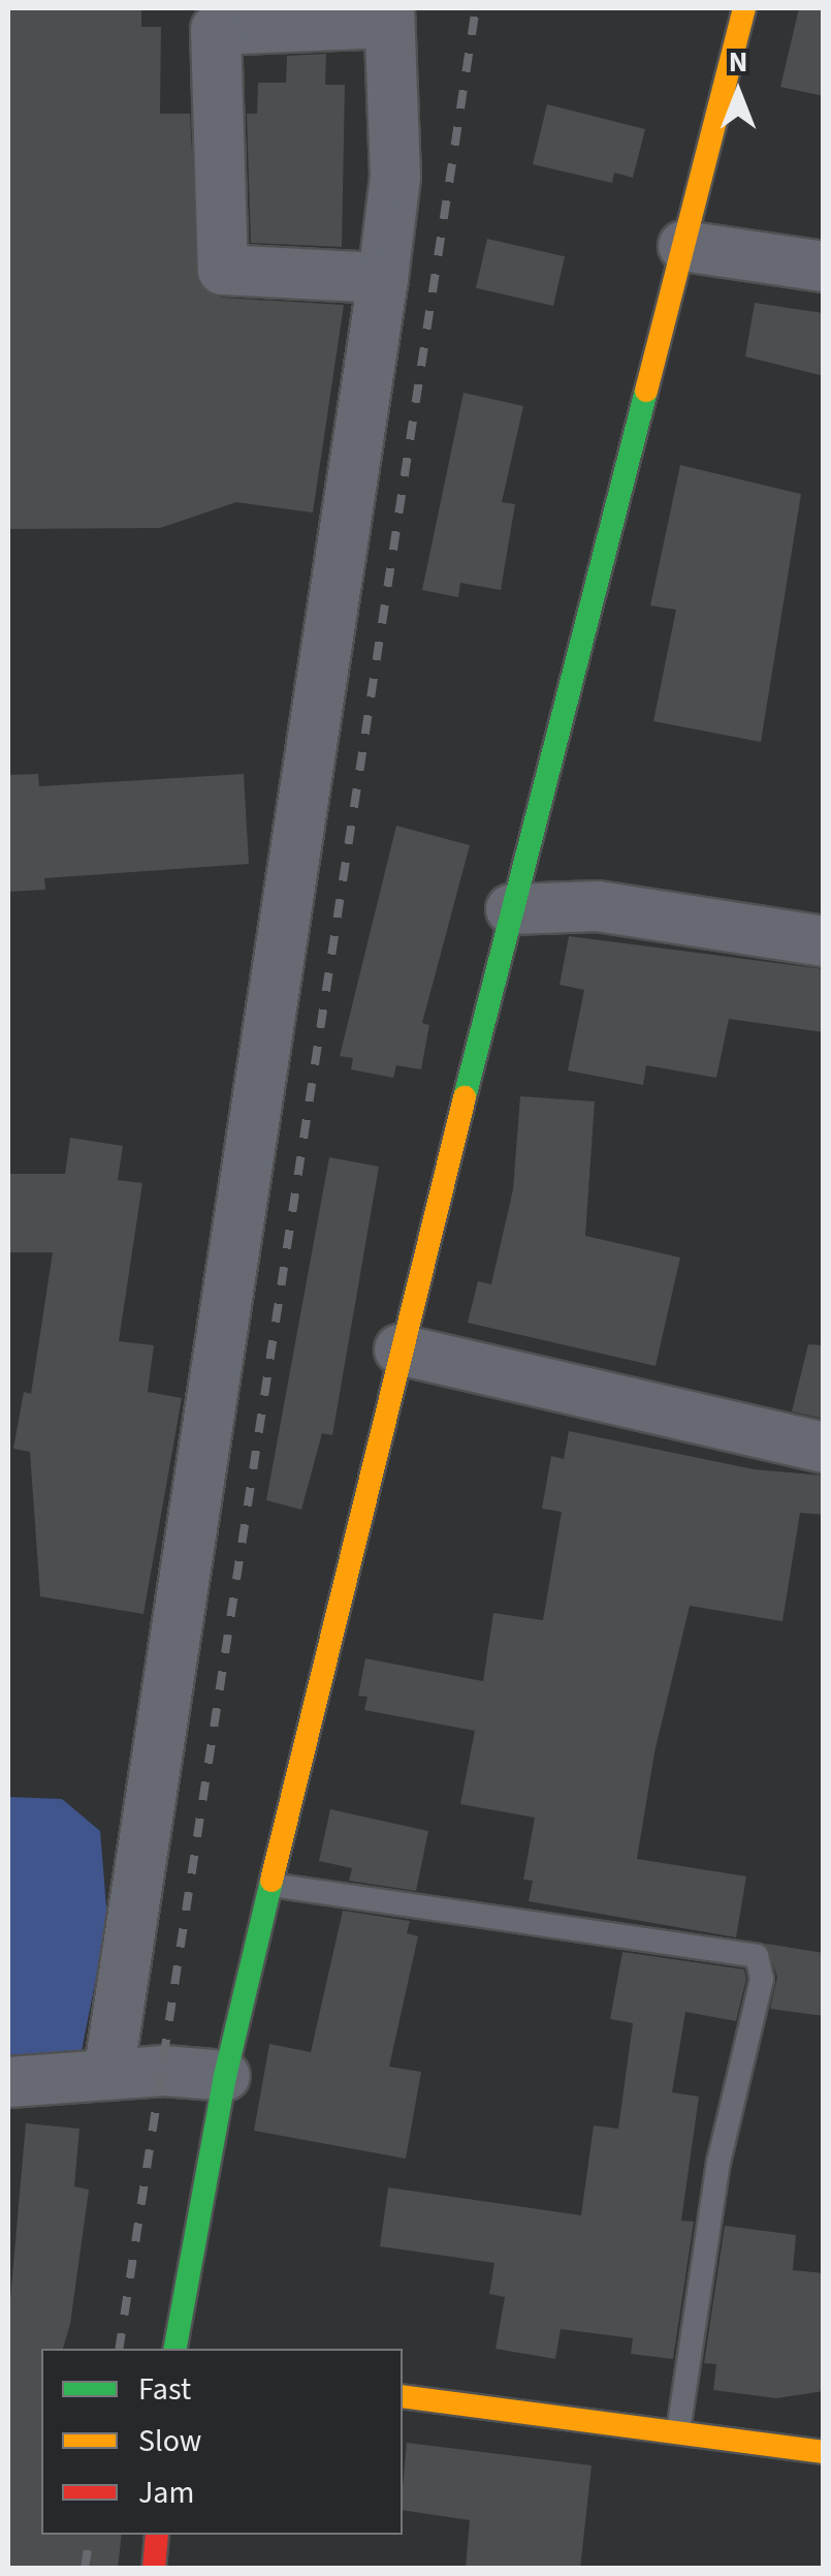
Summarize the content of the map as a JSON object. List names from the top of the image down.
{
  "legend": ["Fast", "Slow", "Jam"],
  "north": "top"
}
